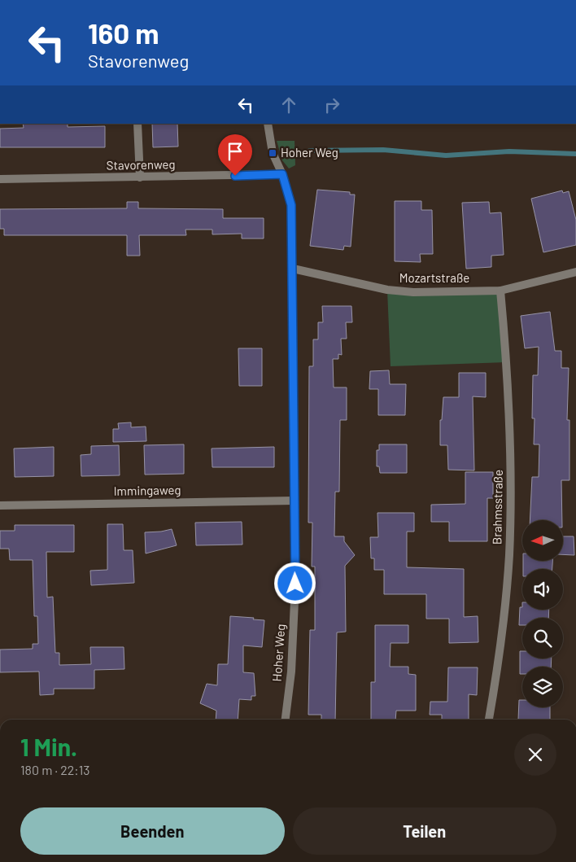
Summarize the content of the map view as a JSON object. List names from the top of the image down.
{
  "streets": {
    "street": [
      "Stavorenweg",
      "Mozartstraße",
      "Immingaweg",
      "Brahmsstraße",
      "Hoher Weg"
    ]
  },
  "crossings": [
    ["Stavorenweg", "Hoher Weg"],
    ["Mozartstraße", "Brahmsstraße"],
    ["Mozartstraße", "Hoher Weg"],
    ["Immingaweg", "Hoher Weg"]
  ],
  "places": {
    "transit": ["Hoher Weg"]
  },
  "north": "left",
  "page": {
    "turn": ["160 m", "Stavorenweg"],
    "heading": ["1 Min.", "180 m · 22:13"],
    "buttons": ["Beenden", "Teilen"]
  }
}
